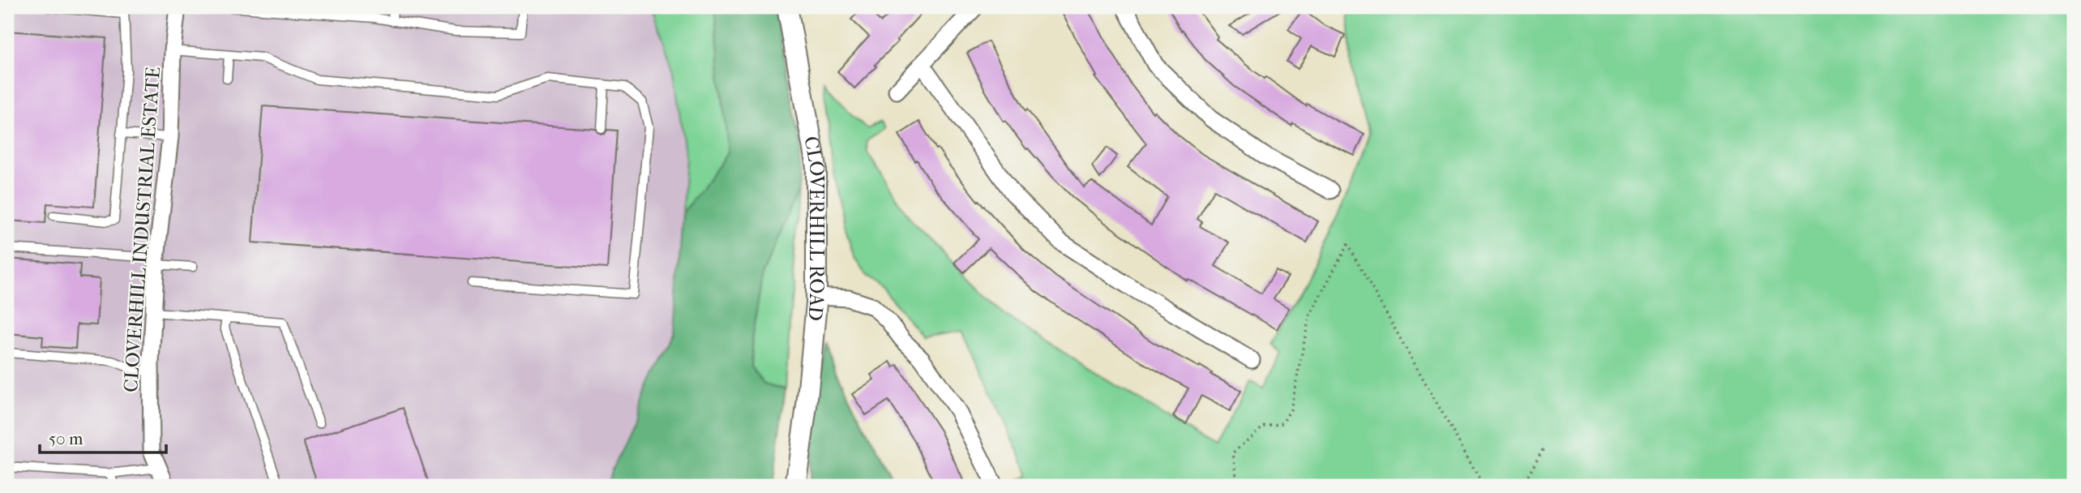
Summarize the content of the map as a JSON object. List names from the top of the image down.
{
  "streets": {
    "street": ["CLOVERHILL ROAD", "CLOVERHILL INDUSTRIAL ESTATE"]
  },
  "scale_bar": "50 m"
}
